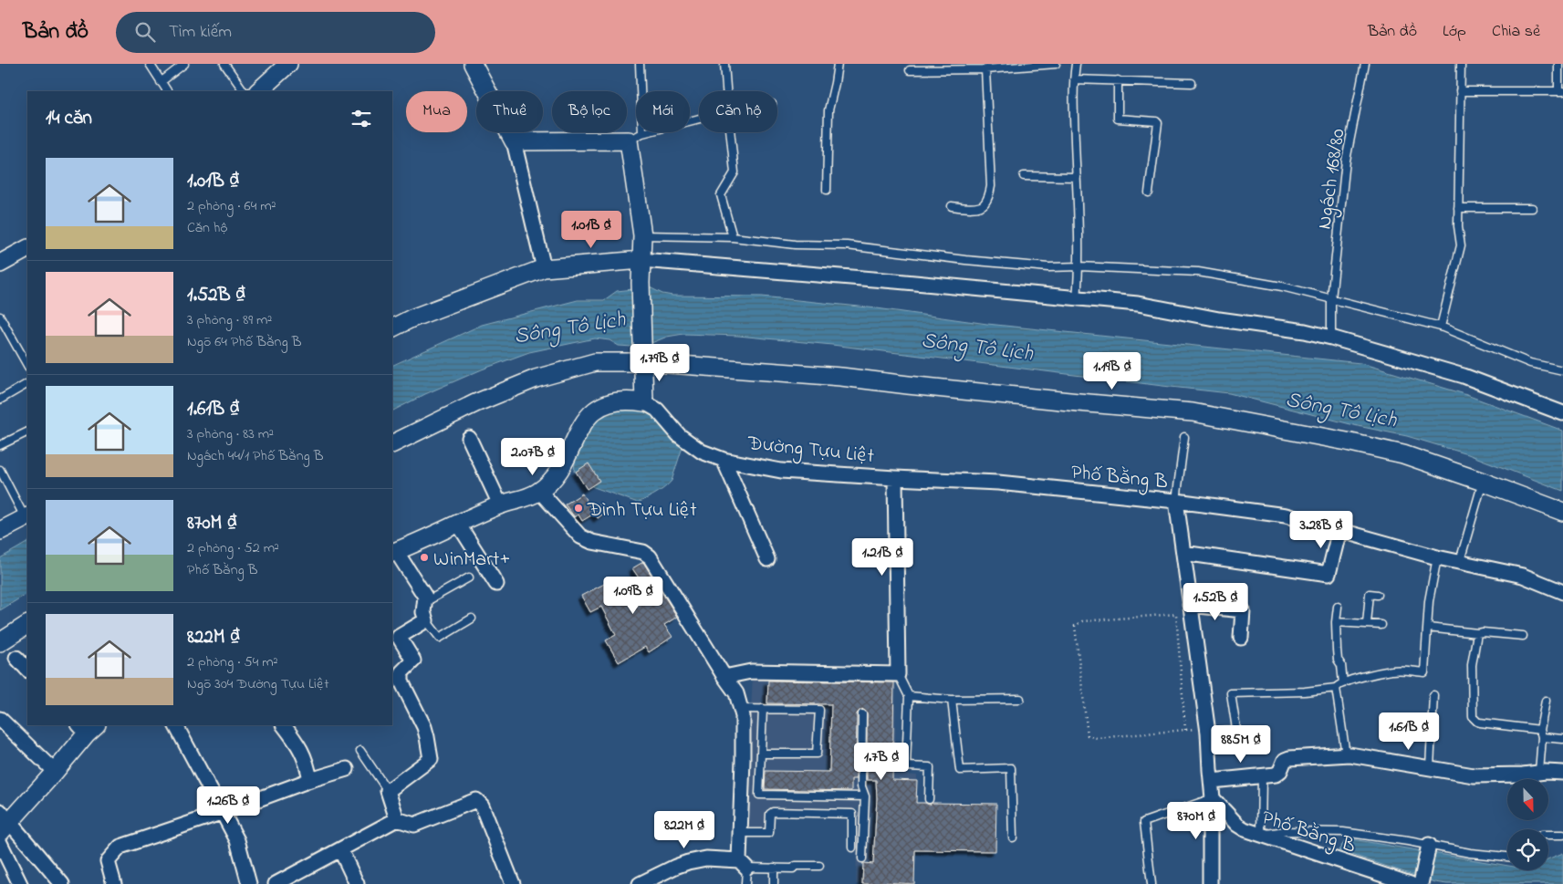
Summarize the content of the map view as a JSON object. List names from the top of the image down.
{
  "streets": {
    "street": ["Đường Tựu Liệt", "Phố Bằng B"],
    "lane": ["Ngách 168/80"]
  },
  "crossings": [
    ["Đường Tựu Liệt", "Phố Bằng B"]
  ],
  "water": ["Sông Tô Lịch"],
  "places": ["Đình Tựu Liệt", "WinMart+"],
  "north": "bottom",
  "page": {
    "header": "Bản đồ",
    "search": "Tìm kiếm",
    "nav": ["Bản đồ", "Lớp", "Chia sẻ"],
    "chip": [
      "Mua",
      "Thuê",
      "Bộ lọc",
      "Mới",
      "Căn hộ"
    ],
    "heading": "14 căn",
    "list": [
      {
        "name": "1.01B ₫",
        "note": "2 phòng · 64 m² · Căn hộ"
      },
      {
        "name": "1.52B ₫",
        "note": "3 phòng · 89 m² · Ngõ 64 Phố Bằng B"
      },
      {
        "name": "1.61B ₫",
        "note": "3 phòng · 83 m² · Ngách 44/1 Phố Bằng B"
      },
      {
        "name": "870M ₫",
        "note": "2 phòng · 52 m² · Phố Bằng B"
      },
      {
        "name": "822M ₫",
        "note": "2 phòng · 54 m² · Ngõ 304 Đường Tựu Liệt"
      }
    ],
    "price": [
      "1.01B ₫",
      "1.79B ₫",
      "1.19B ₫",
      "2.07B ₫",
      "3.28B ₫",
      "1.21B ₫",
      "1.09B ₫",
      "1.52B ₫",
      "1.61B ₫",
      "885M ₫",
      "1.7B ₫",
      "1.26B ₫",
      "870M ₫",
      "822M ₫"
    ]
  }
}
